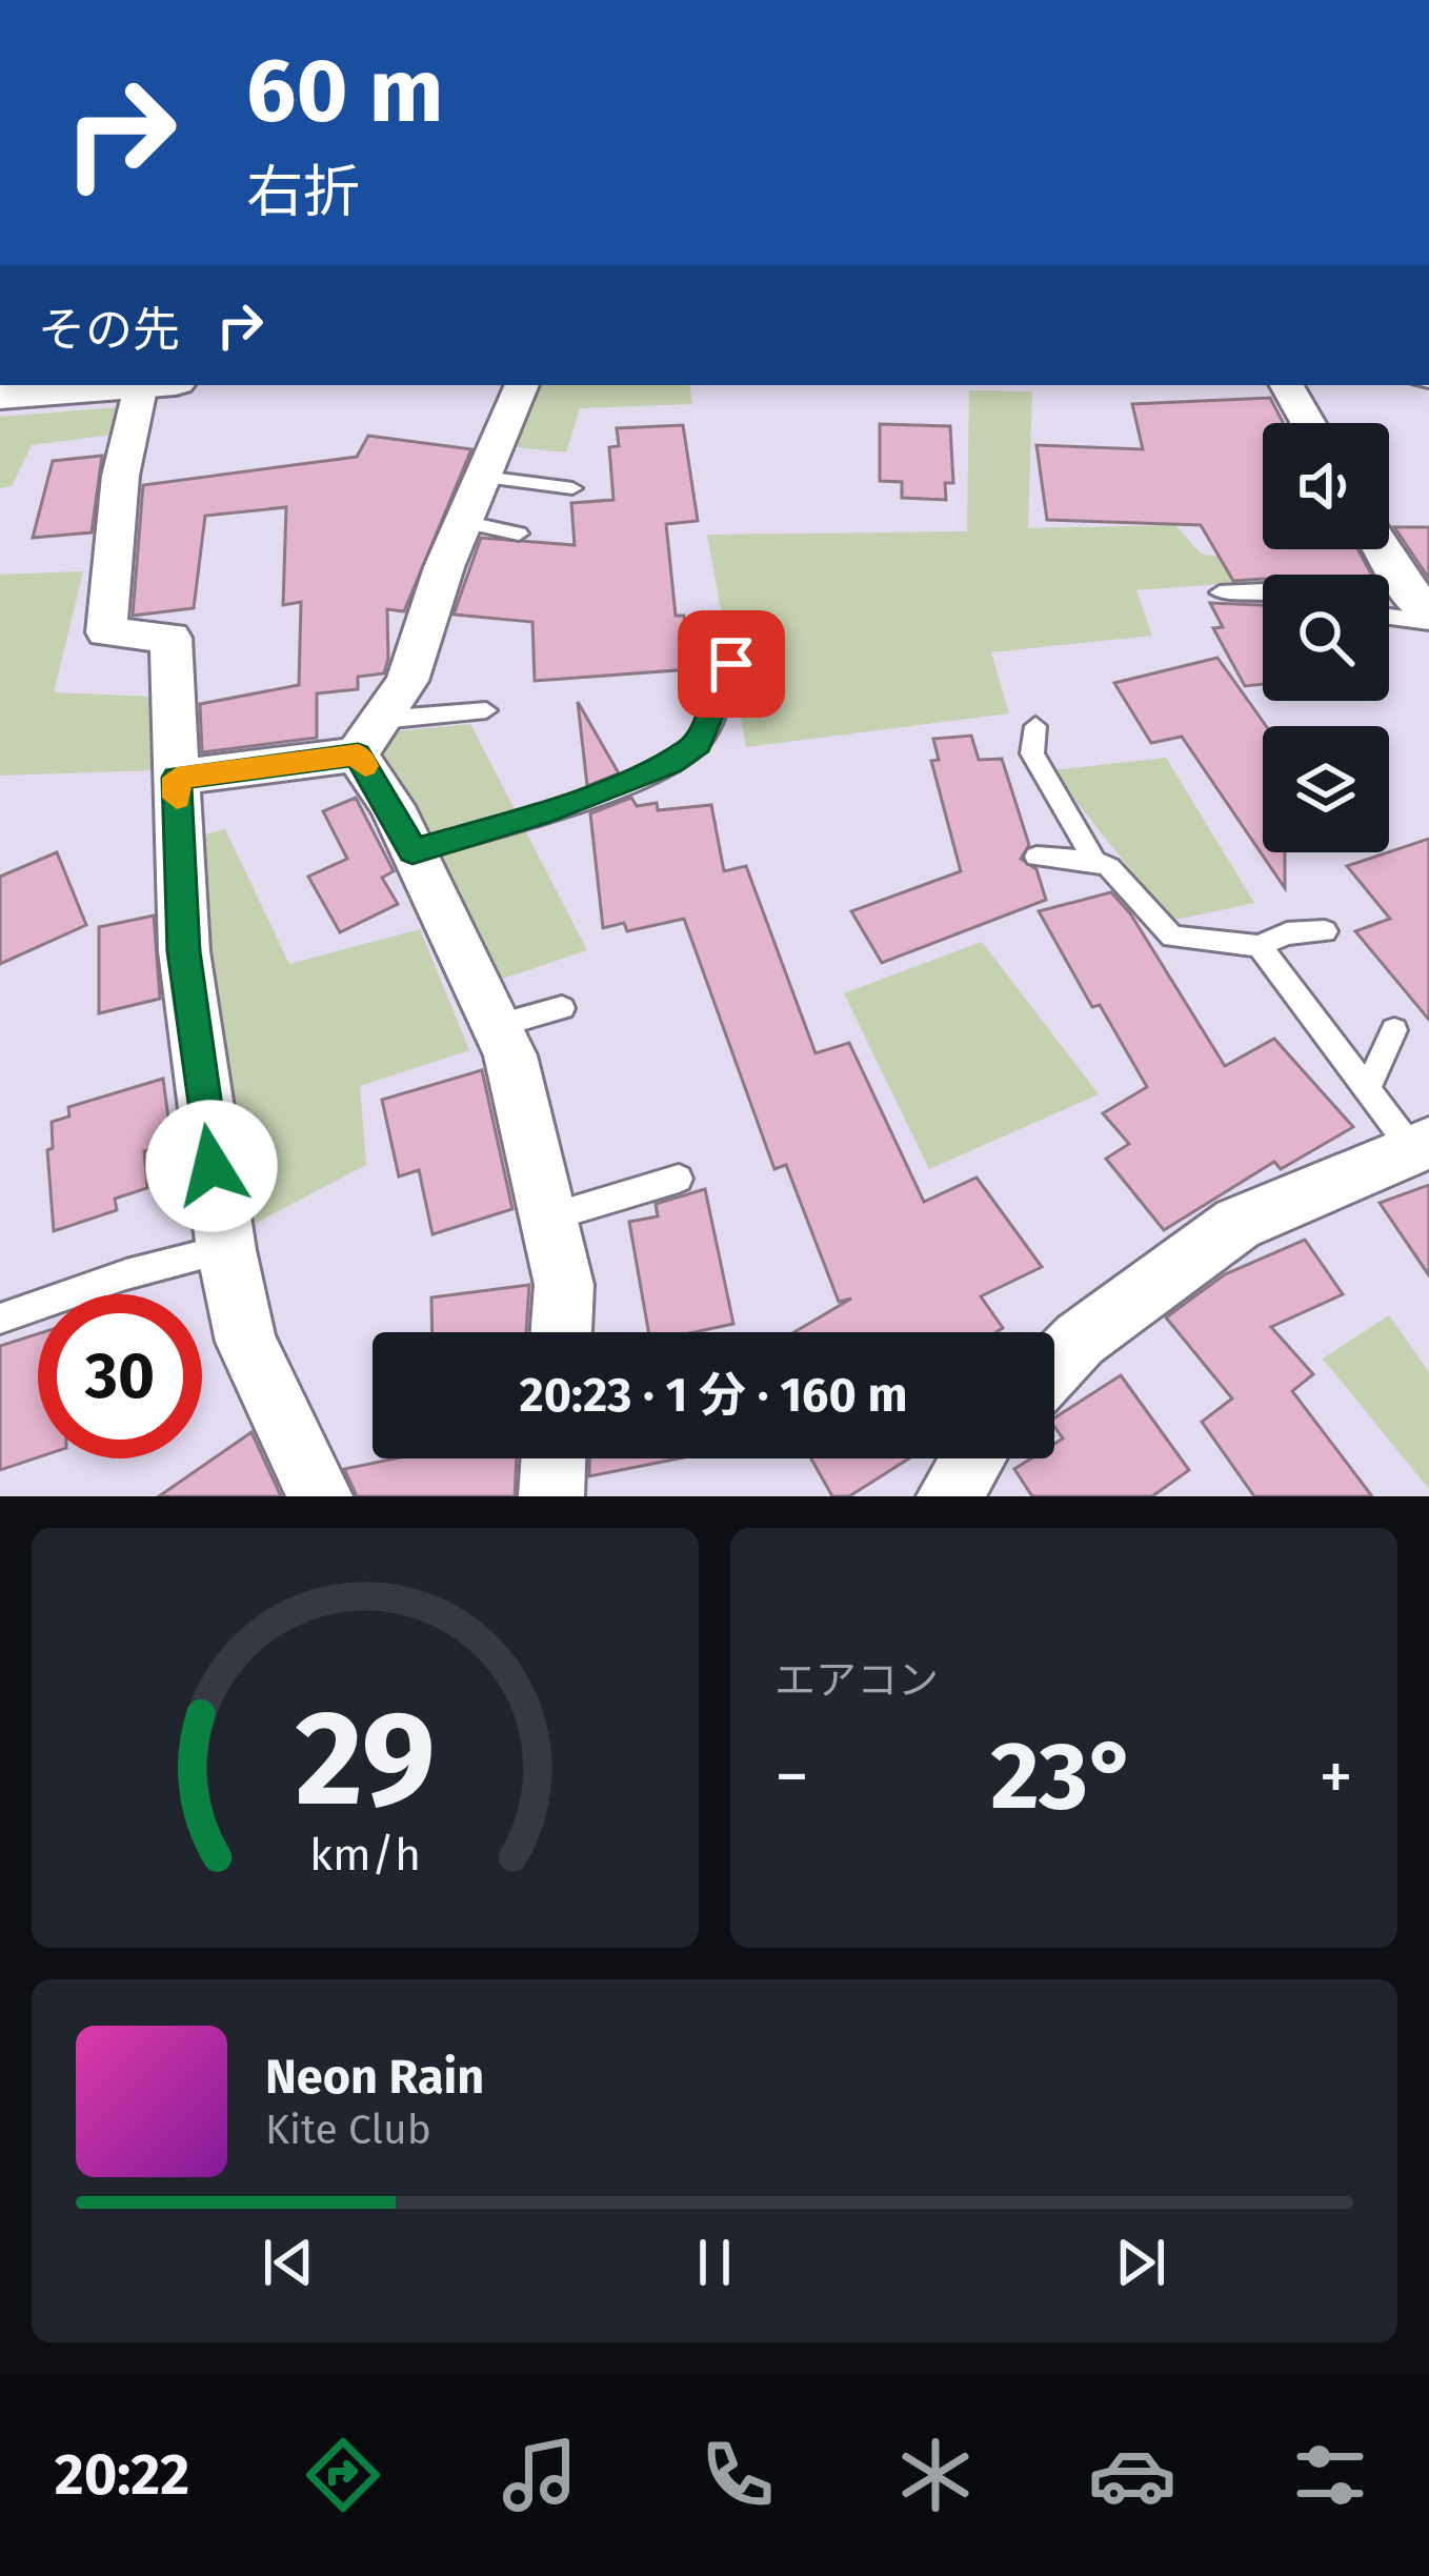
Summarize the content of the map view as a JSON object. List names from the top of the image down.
{
  "page": {
    "turn": ["60 m", "右折"],
    "then": "その先",
    "limit": "30",
    "trip": "20:23 · 1 分 · 160 m",
    "tile": "エアコン",
    "heat": ["−", "23°", "+"],
    "song": ["Neon Rain", "Kite Club"],
    "tabs": "20:22",
    "gauge": ["29", "km/h"]
  }
}
